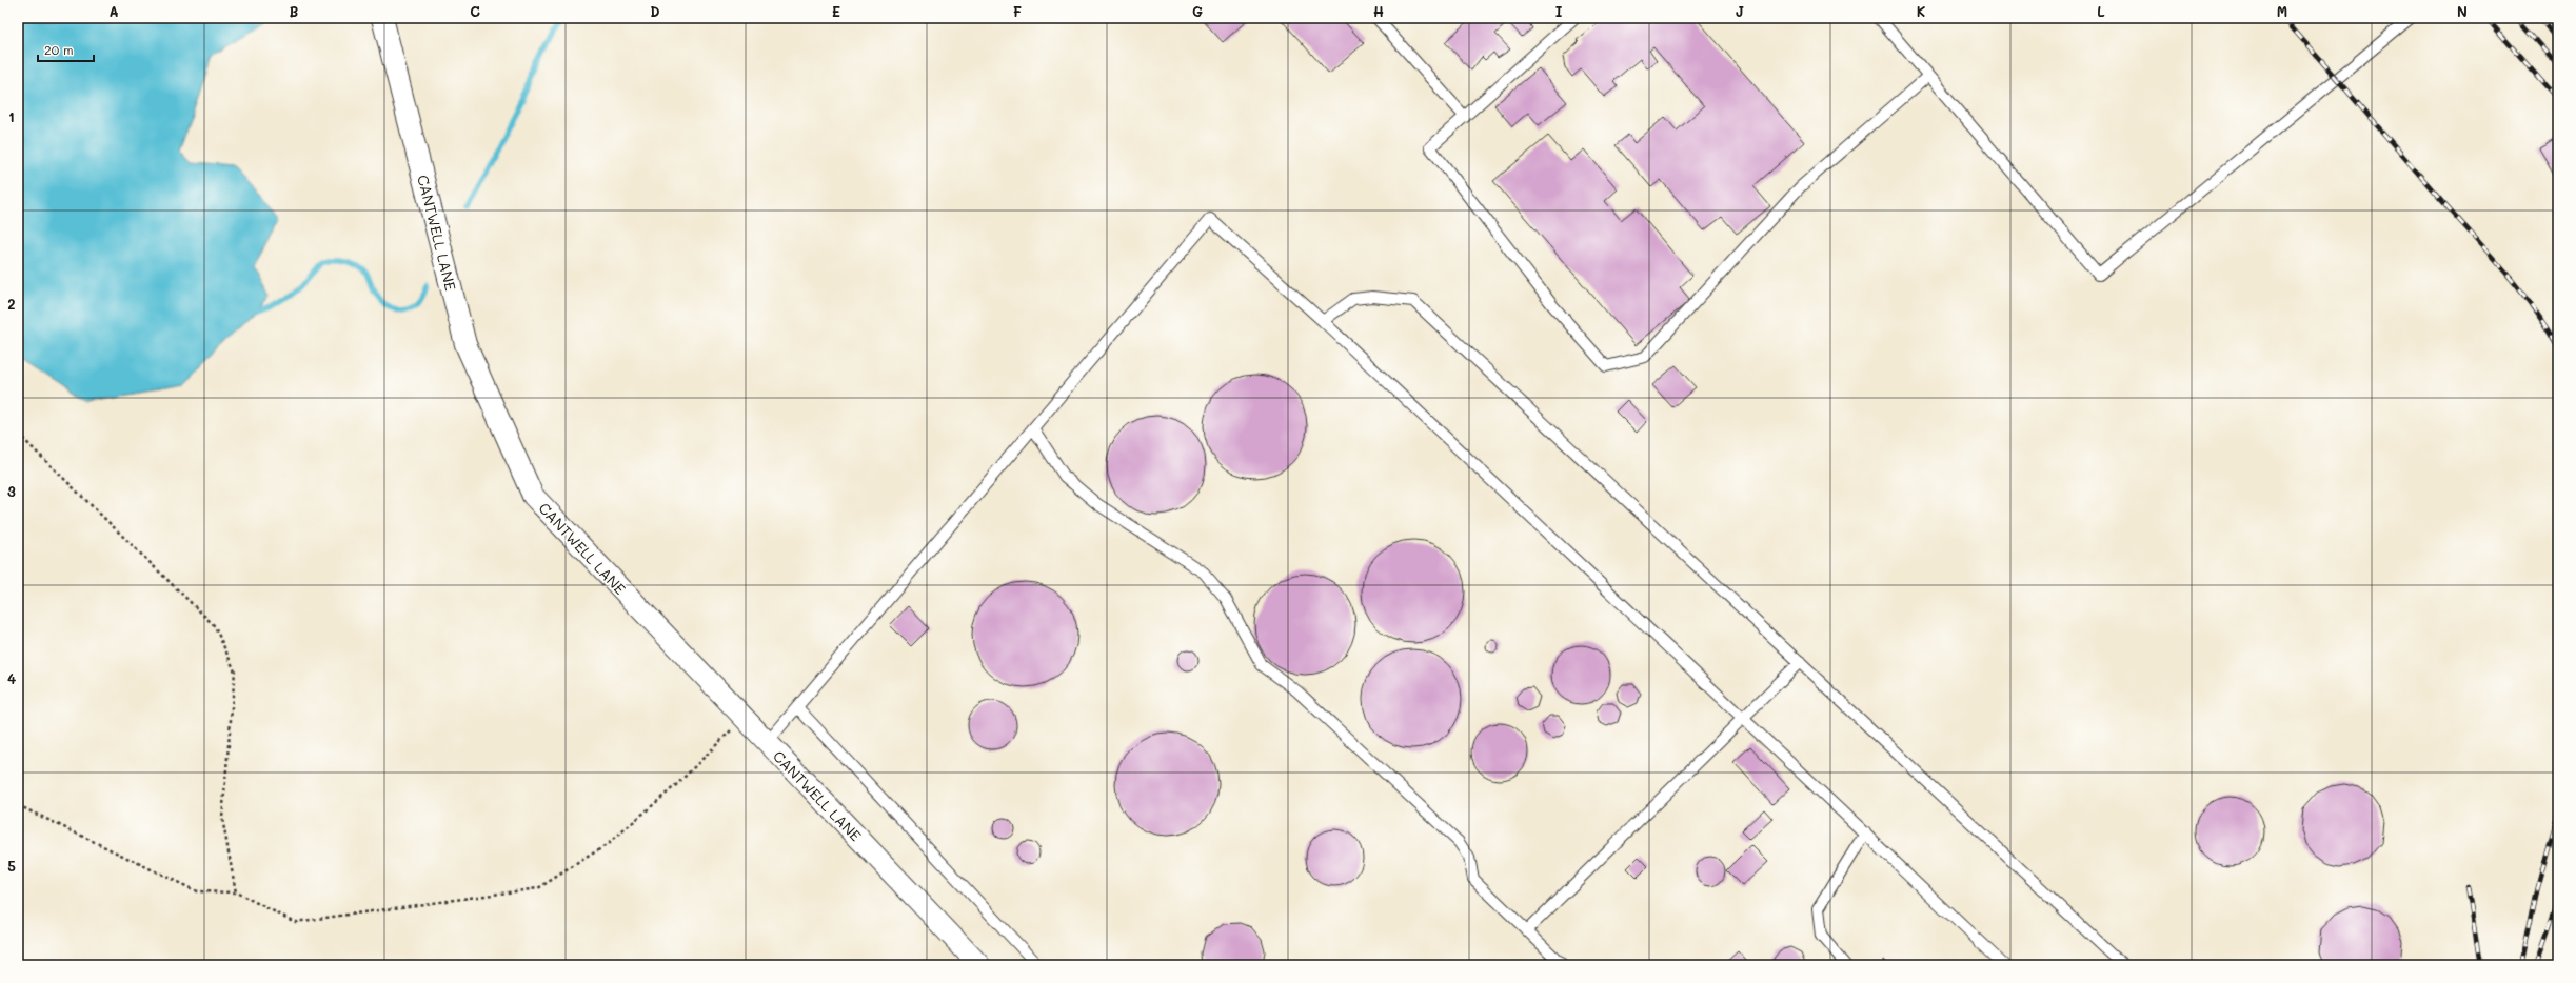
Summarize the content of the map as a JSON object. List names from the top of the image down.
{
  "streets": {
    "street": ["CANTWELL LANE"]
  },
  "scale_bar": "20 m",
  "grid": {
    "columns": [
      "A",
      "B",
      "C",
      "D",
      "E",
      "F",
      "G",
      "H",
      "I",
      "J",
      "K",
      "L",
      "M",
      "N"
    ],
    "rows": [
      "1",
      "2",
      "3",
      "4",
      "5"
    ]
  }
}
